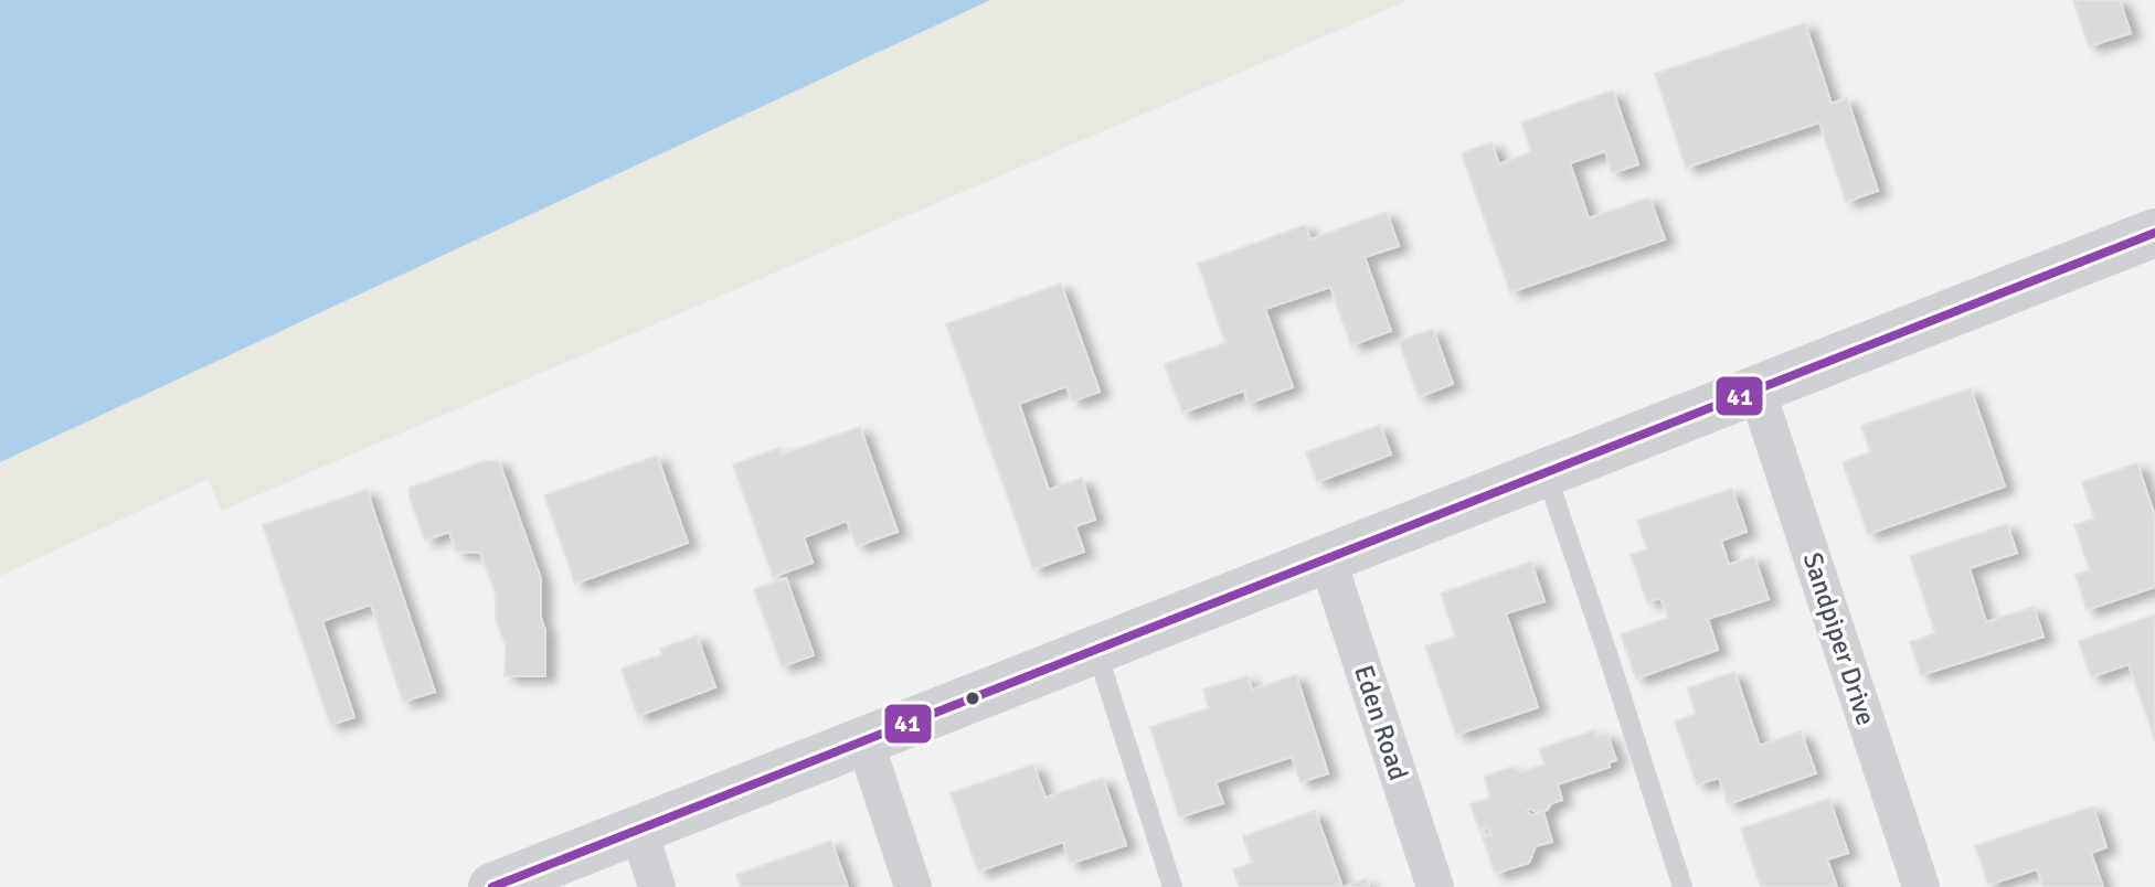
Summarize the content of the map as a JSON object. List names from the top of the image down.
{
  "streets": {
    "street": ["Sandpiper Drive", "Eden Road"]
  },
  "lines": ["transit line 41"]
}
